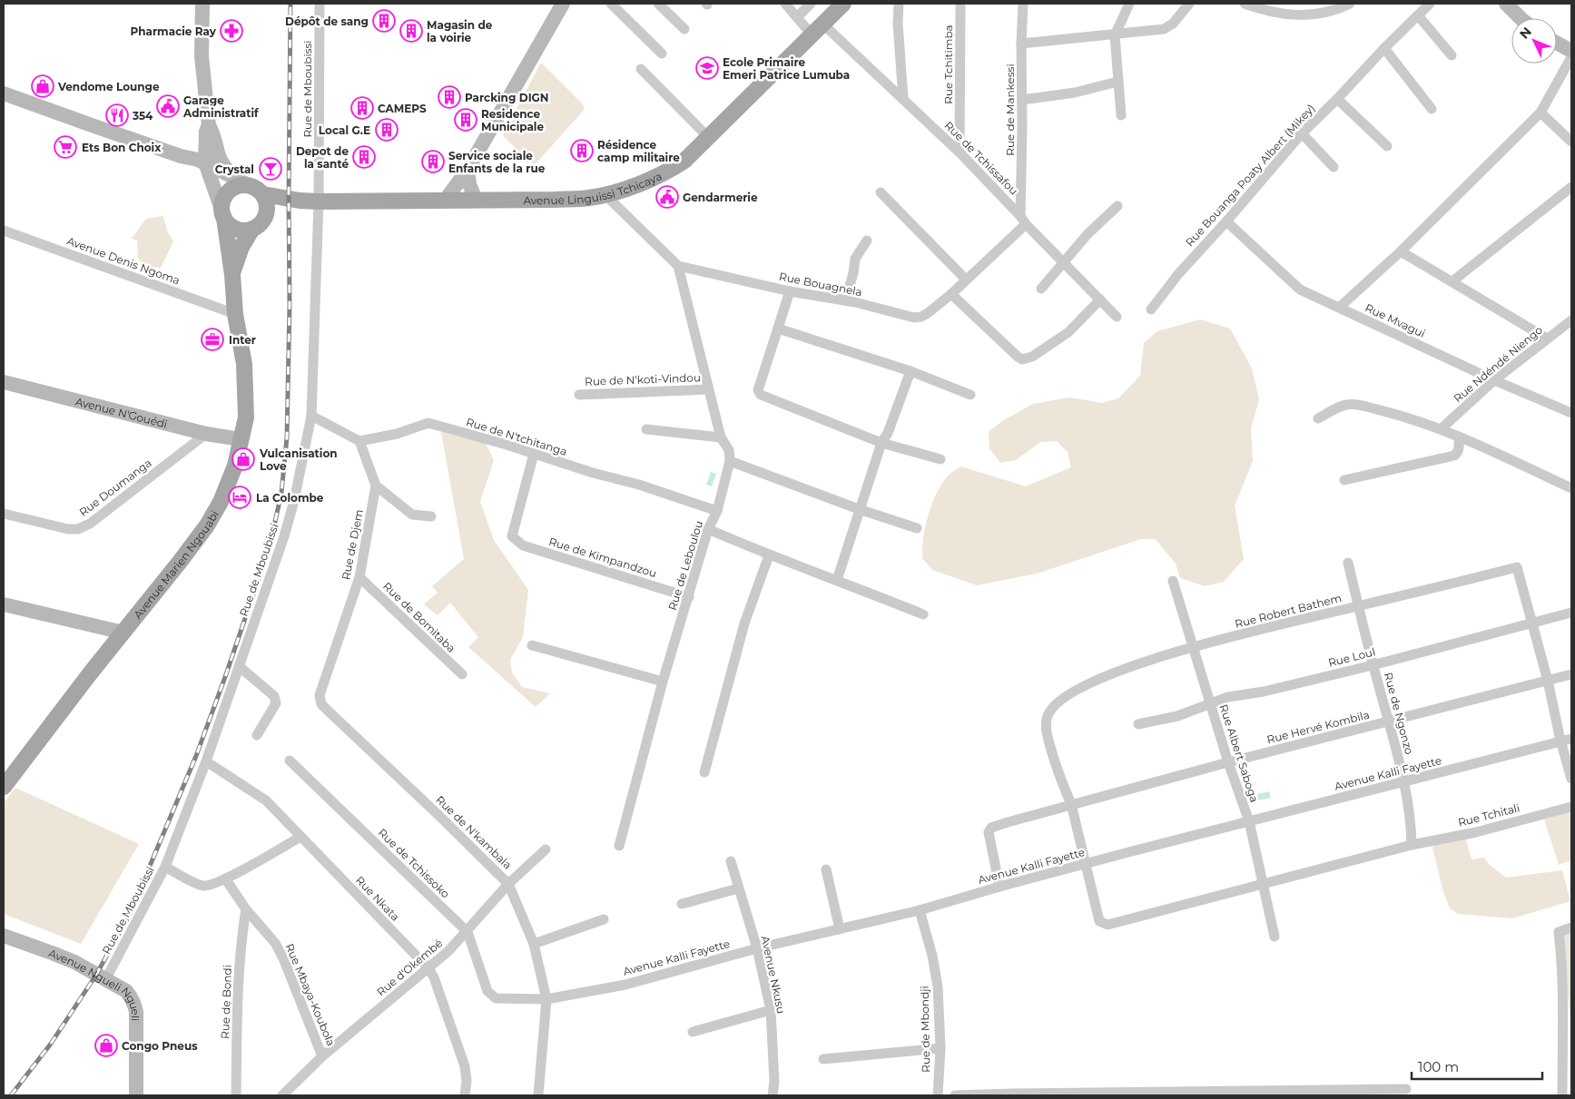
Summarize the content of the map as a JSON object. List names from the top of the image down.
{
  "streets": {
    "main road": ["Avenue Linguissi Tchicaya", "Avenue Marien Ngouabi"],
    "street": [
      "Rue Tchitimba",
      "Rue de Mboubissi",
      "Rue de Mankessi",
      "Rue de Tchissafou",
      "Rue Bouanga Poaty Albert (Mikey)",
      "Avenue Denis Ngoma",
      "Rue Bouagnela",
      "Rue Mvagui",
      "Rue Ndéndé Niengo",
      "Rue de N'koti-Vindou",
      "Avenue N'Gouédi",
      "Rue de N'tchitanga",
      "Rue Doumanga",
      "Rue de Djem",
      "Rue de Kimpandzou",
      "Rue de Leboulou",
      "Rue Robert Bathem",
      "Rue de Bomitaba",
      "Rue Loul",
      "Rue de Ngonzo",
      "Rue Hervé Kombila",
      "Rue Albert Saboga",
      "Avenue Kalli Fayette",
      "Rue Tchitali",
      "Rue de N'kambala",
      "Rue de Tchissoko",
      "Rue Nkata",
      "Rue d'Okembé",
      "Avenue Nkusu",
      "Avenue Ngueli Ngueli",
      "Rue Mbaya-Koubola",
      "Rue de Bondi",
      "Rue de Mbondji"
    ]
  },
  "crossings": [
    ["Rue Tchitimba", "Rue de Tchissafou"],
    ["Rue de Mboubissi", "Avenue Linguissi Tchicaya"],
    ["Rue de Mboubissi", "Rue Nkata"],
    ["Rue de Mboubissi", "Avenue Ngueli Ngueli"],
    ["Rue de Mankessi", "Rue de Tchissafou"],
    ["Rue de Mankessi", "Rue Bouagnela"],
    ["Rue de Tchissafou", "Avenue Linguissi Tchicaya"],
    ["Rue de Tchissafou", "Rue Bouagnela"],
    ["Rue Bouanga Poaty Albert (Mikey)", "Rue Mvagui"],
    ["Avenue Denis Ngoma", "Avenue Marien Ngouabi"],
    ["Rue Mvagui", "Rue Ndéndé Niengo"],
    ["Avenue N'Gouédi", "Rue Doumanga"],
    ["Avenue N'Gouédi", "Avenue Marien Ngouabi"],
    ["Rue de N'tchitanga", "Rue de Kimpandzou"],
    ["Rue de N'tchitanga", "Rue de Leboulou"],
    ["Rue de Djem", "Rue de Bomitaba"],
    ["Rue de Djem", "Rue de N'kambala"],
    ["Rue de Kimpandzou", "Rue de Leboulou"],
    ["Rue Robert Bathem", "Rue Loul"],
    ["Rue Robert Bathem", "Rue de Ngonzo"],
    ["Rue Robert Bathem", "Rue Hervé Kombila"],
    ["Rue Robert Bathem", "Rue Albert Saboga"],
    ["Rue Robert Bathem", "Avenue Kalli Fayette"],
    ["Rue Robert Bathem", "Rue Tchitali"],
    ["Rue Loul", "Rue de Ngonzo"],
    ["Rue Loul", "Rue Albert Saboga"],
    ["Rue de Ngonzo", "Rue Hervé Kombila"],
    ["Rue de Ngonzo", "Avenue Kalli Fayette"],
    ["Rue de Ngonzo", "Rue Tchitali"],
    ["Rue Hervé Kombila", "Rue Albert Saboga"],
    ["Rue Hervé Kombila", "Avenue Kalli Fayette"],
    ["Rue Albert Saboga", "Avenue Kalli Fayette"],
    ["Rue Albert Saboga", "Rue Tchitali"],
    ["Avenue Kalli Fayette", "Rue de N'kambala"],
    ["Avenue Kalli Fayette", "Rue de Tchissoko"],
    ["Avenue Kalli Fayette", "Avenue Nkusu"],
    ["Avenue Kalli Fayette", "Rue de Mbondji"],
    ["Rue de N'kambala", "Rue d'Okembé"],
    ["Rue de Tchissoko", "Rue d'Okembé"],
    ["Rue Nkata", "Rue d'Okembé"],
    ["Rue d'Okembé", "Rue Mbaya-Koubola"],
    ["Rue Mbaya-Koubola", "Rue de Bondi"]
  ],
  "places": {
    "building": [
      "Dépôt de sang",
      "Magasin de la voirie",
      "Parcking DIGN",
      "CAMEPS",
      "Residence Municipale",
      "Local G.E",
      "Résidence camp militaire",
      "Depot de la santé",
      "Service sociale Enfants de la rue"
    ],
    "pharmacy": ["Pharmacie Ray"],
    "school or university": ["Ecole Primaire Emeri Patrice Lumuba"],
    "shop": ["Vendome Lounge", "Vulcanisation Love", "Congo Pneus"],
    "public building": ["Garage Administratif", "Gendarmerie"],
    "restaurant": ["354"],
    "supermarket": ["Ets Bon Choix"],
    "bar": ["Crystal"],
    "office": ["Inter"],
    "hotel": ["La Colombe"]
  },
  "scale_bar": "100 m",
  "north": "top left"
}
